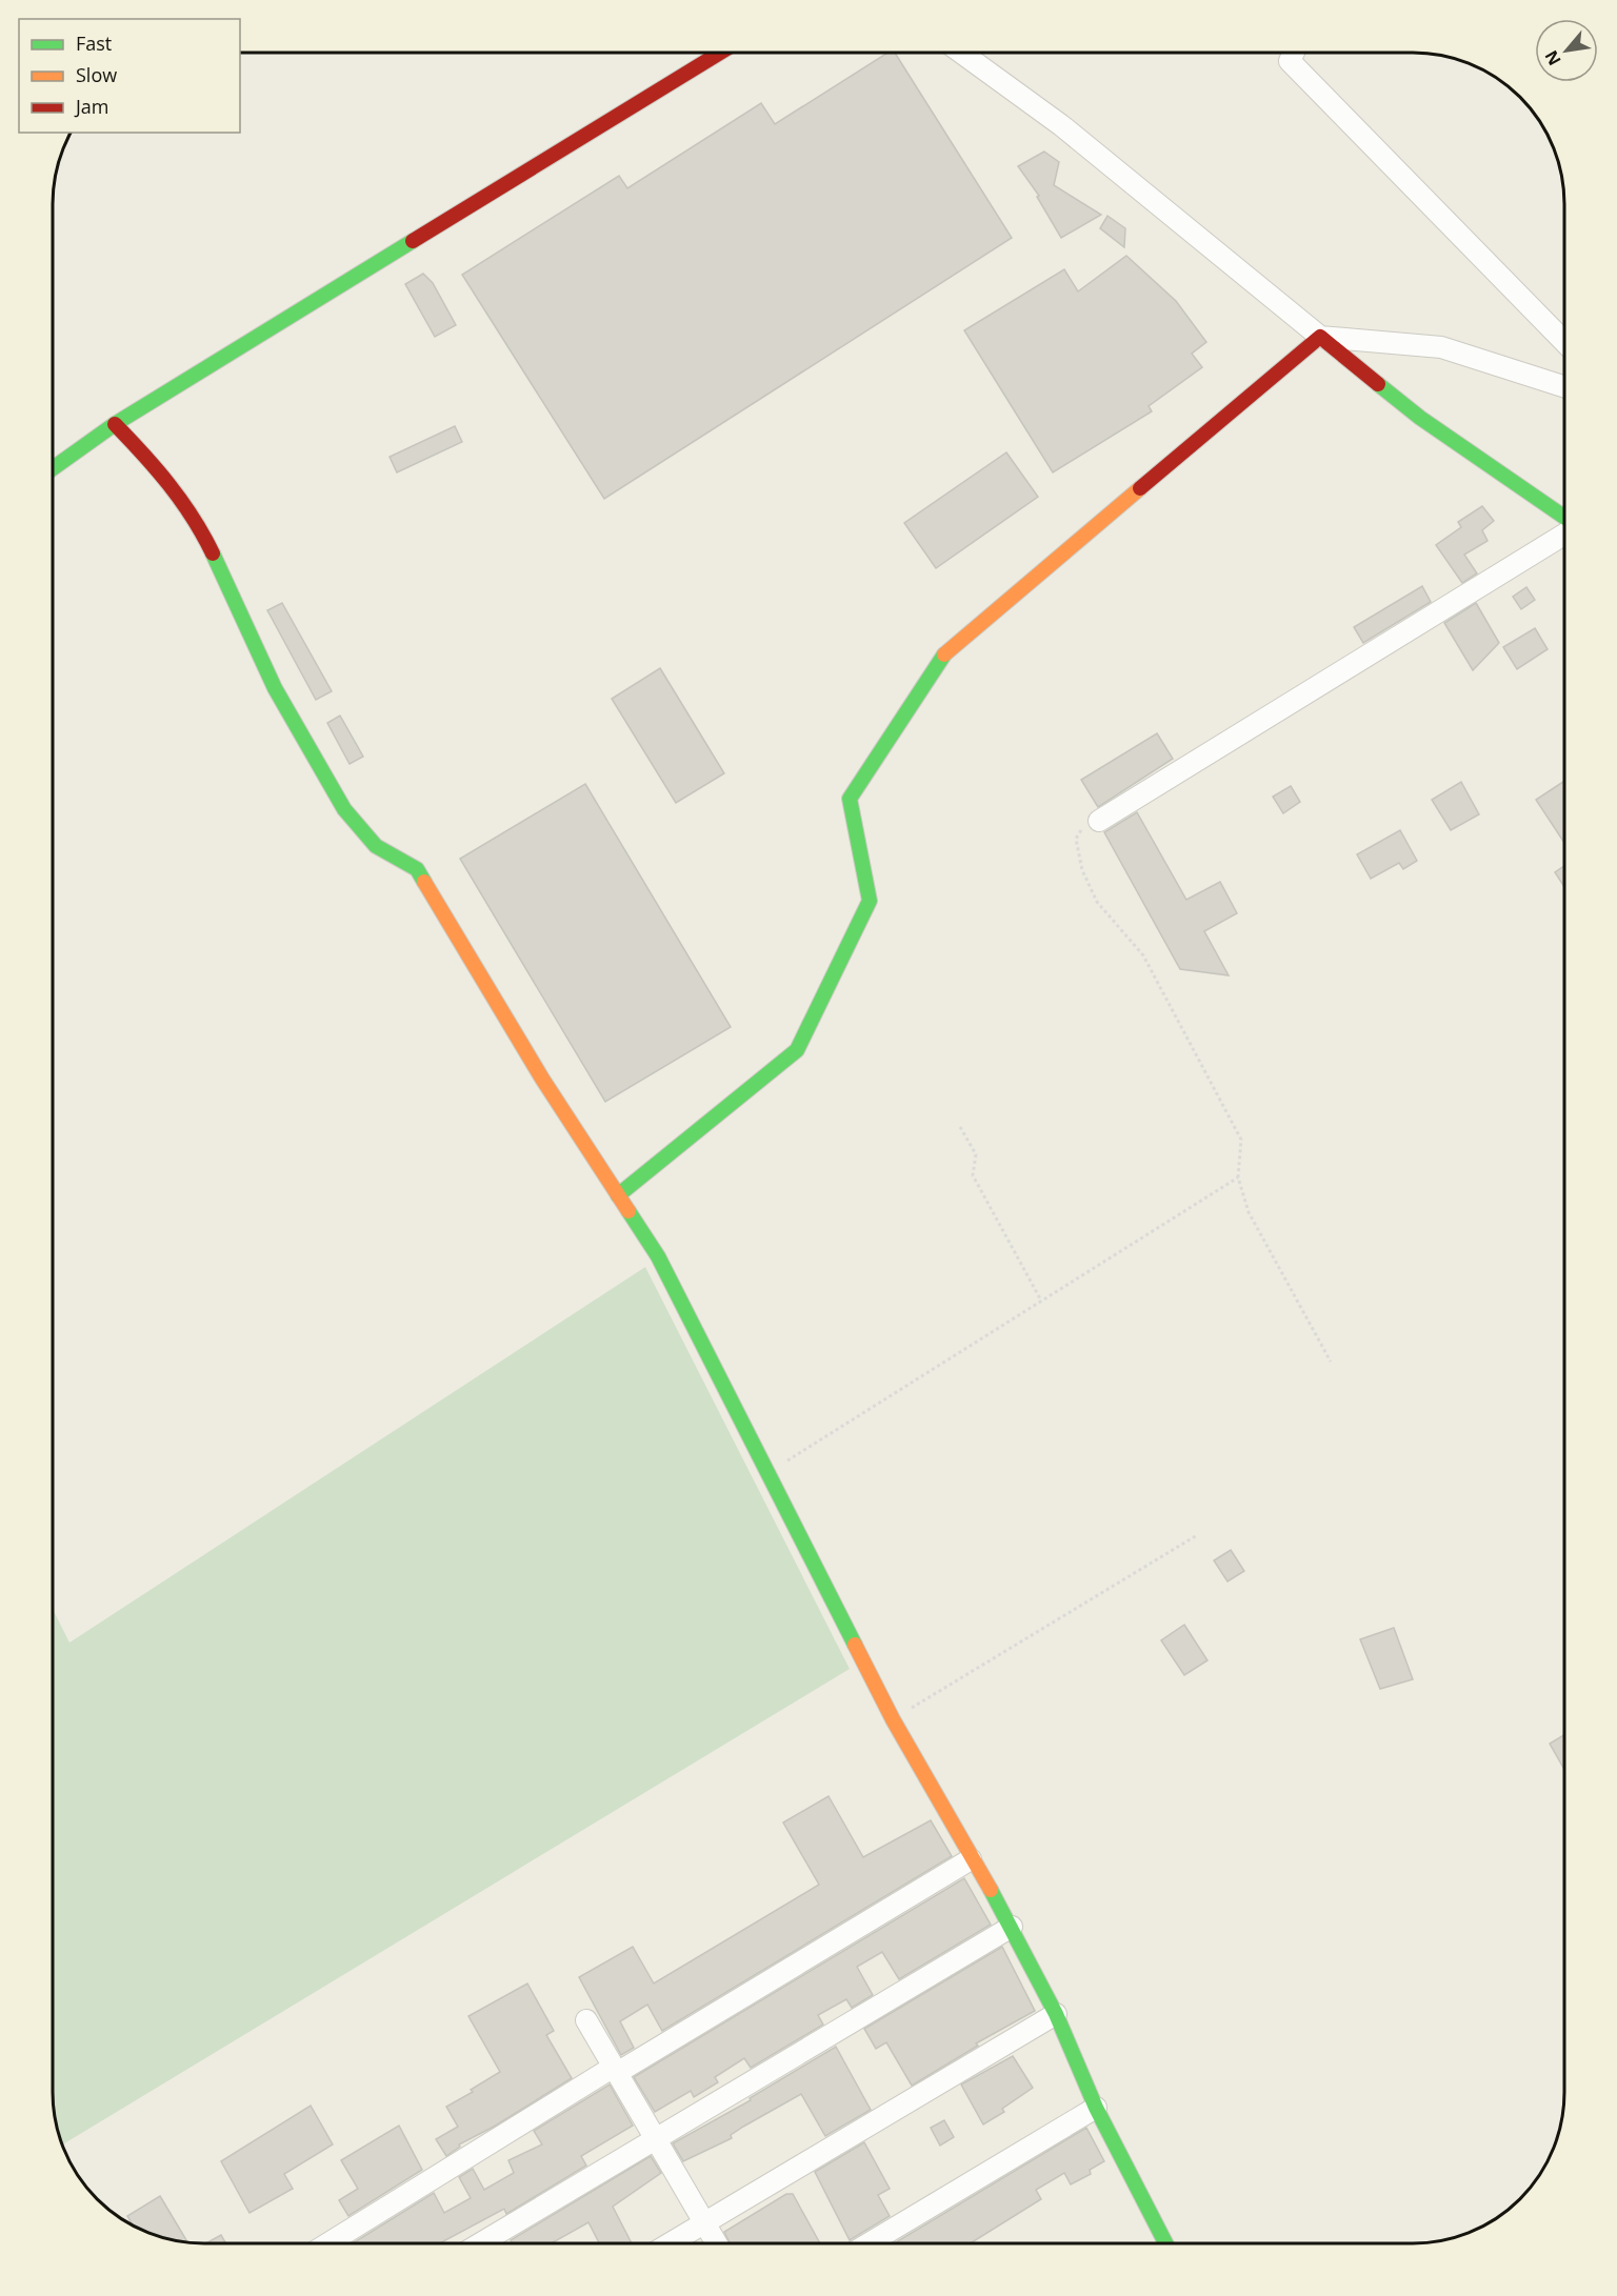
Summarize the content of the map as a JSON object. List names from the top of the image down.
{
  "legend": ["Fast", "Slow", "Jam"],
  "north": "bottom left"
}
